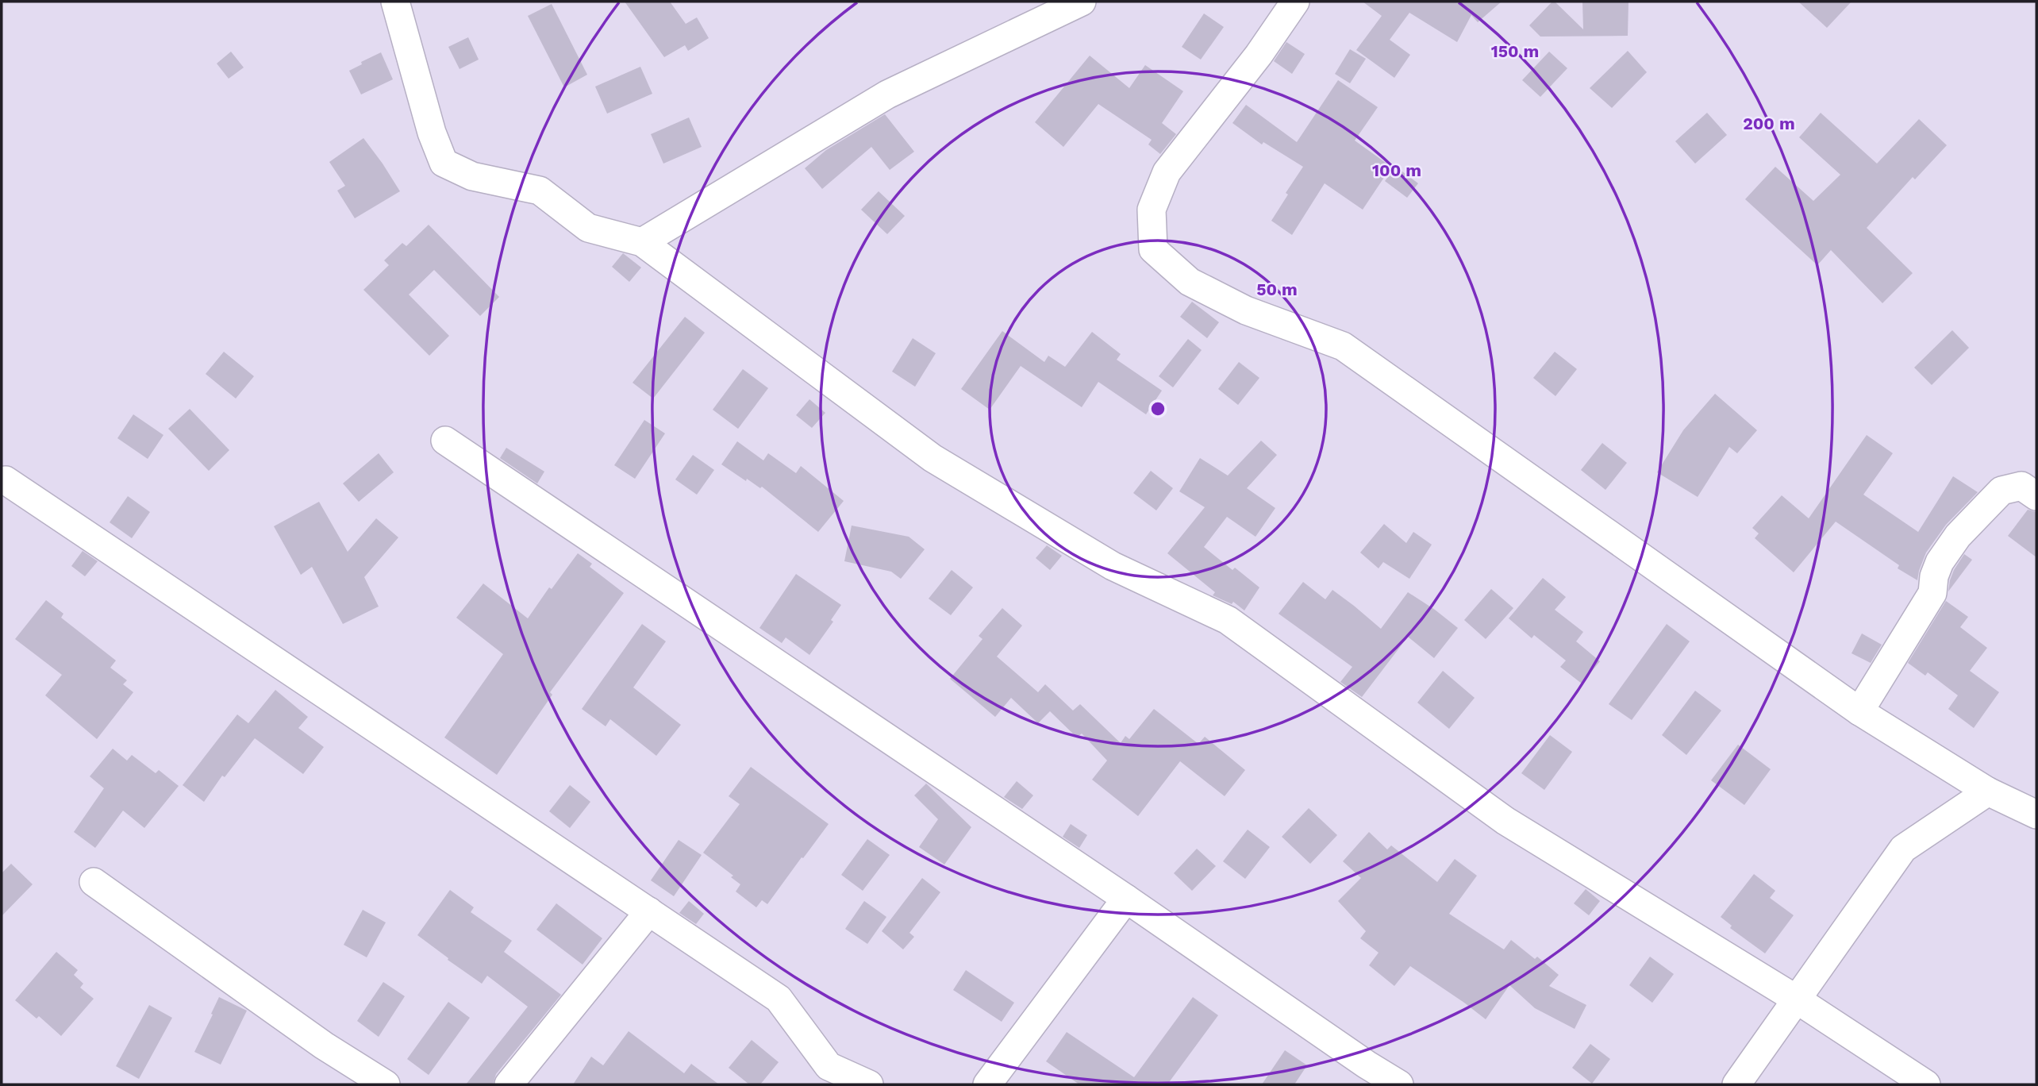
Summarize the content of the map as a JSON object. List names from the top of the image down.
{
  "rings": [
    "150 m",
    "200 m",
    "100 m",
    "50 m"
  ]
}
